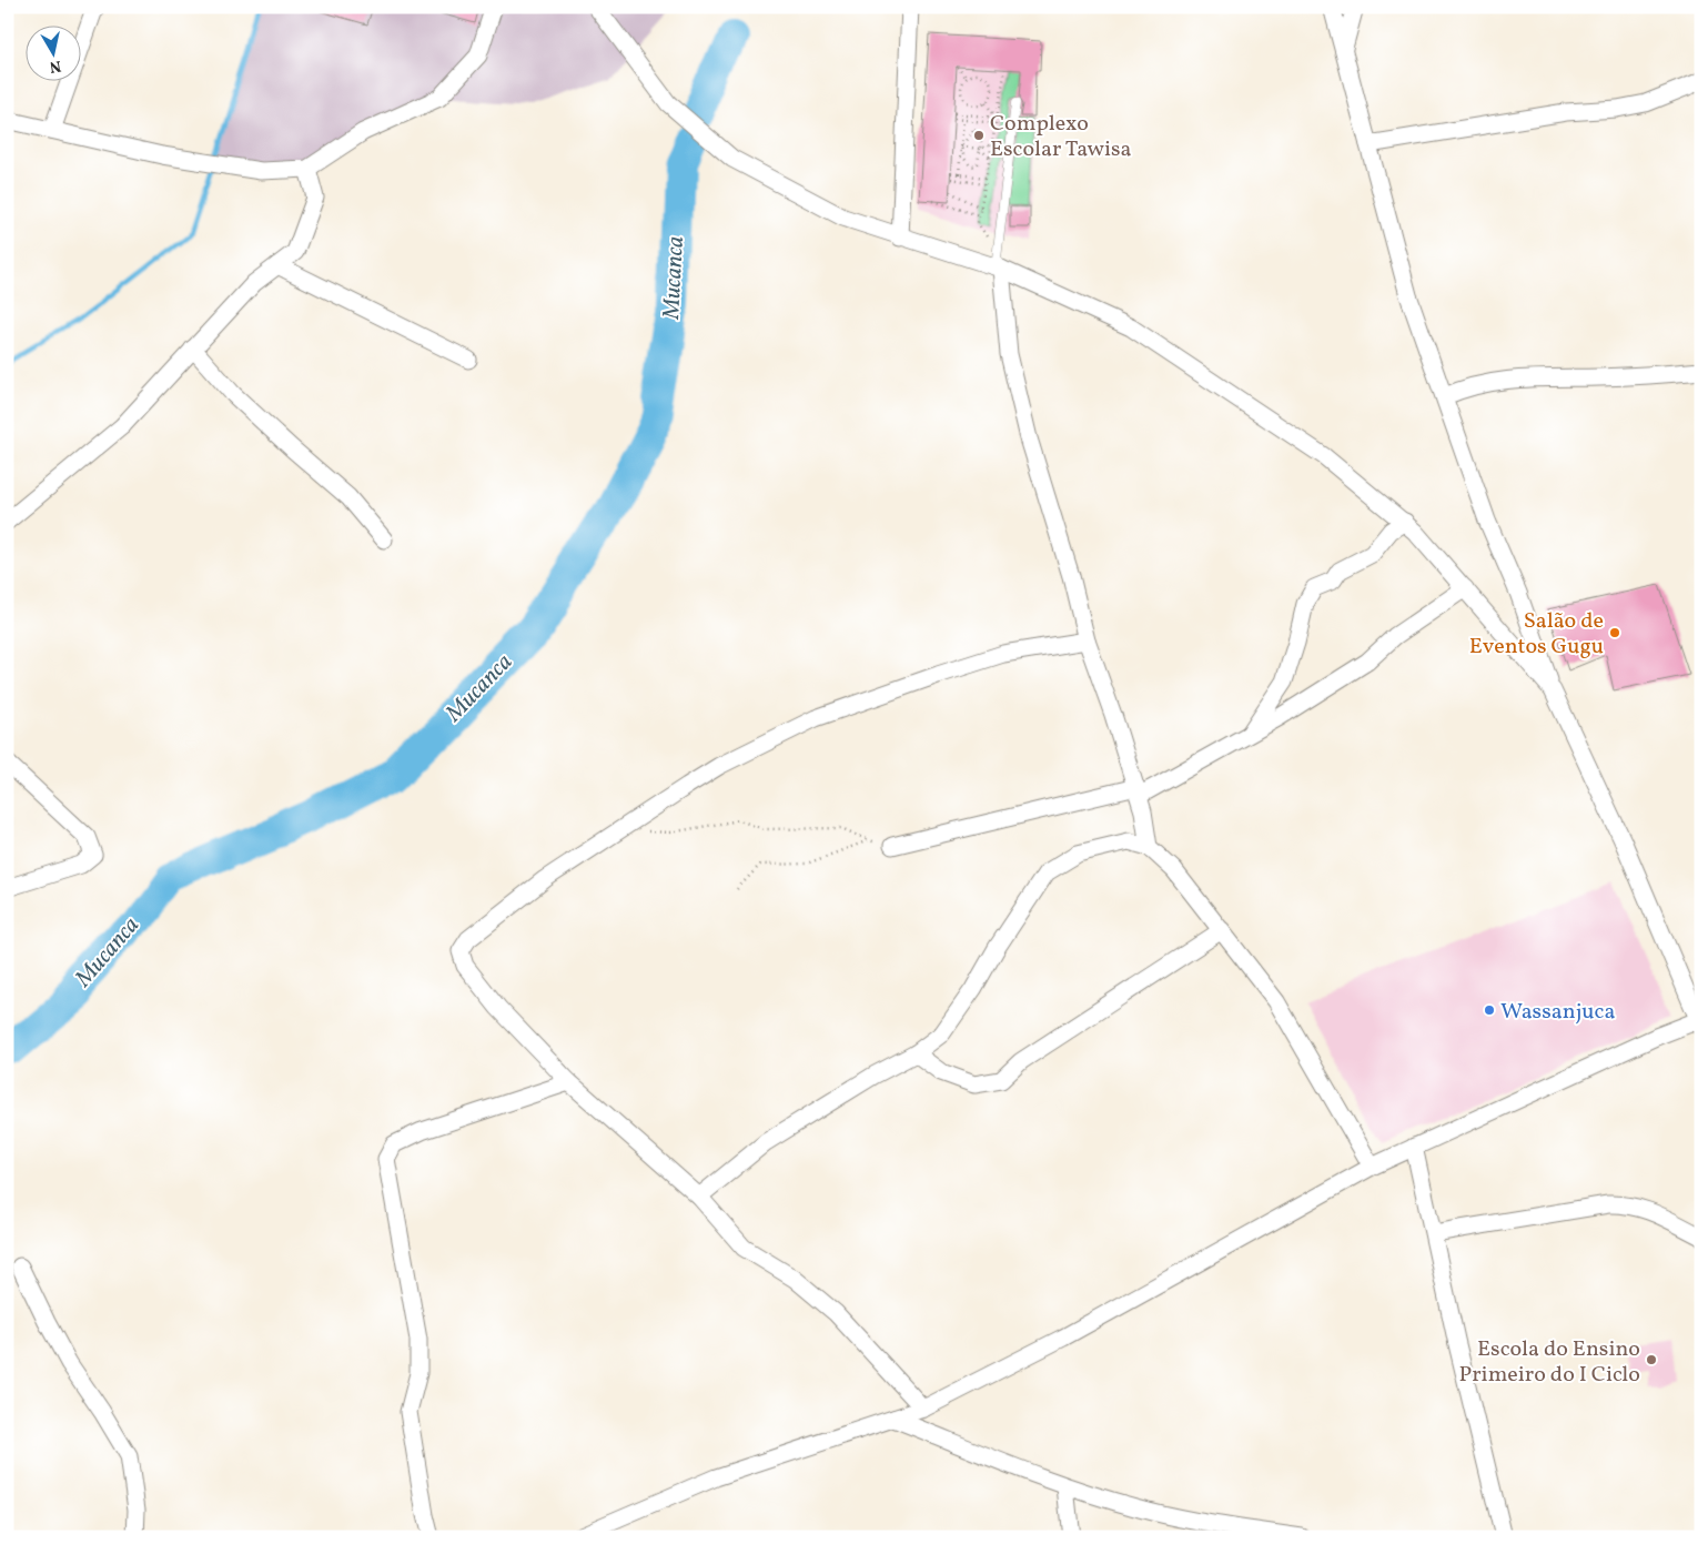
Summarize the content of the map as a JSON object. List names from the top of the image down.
{
  "water": ["Mucanca"],
  "places": [
    "Complexo Escolar Tawisa",
    "Salão de Eventos Gugu",
    "Wassanjuca",
    "Escola do Ensino Primeiro do I Ciclo"
  ],
  "north": "bottom"
}
